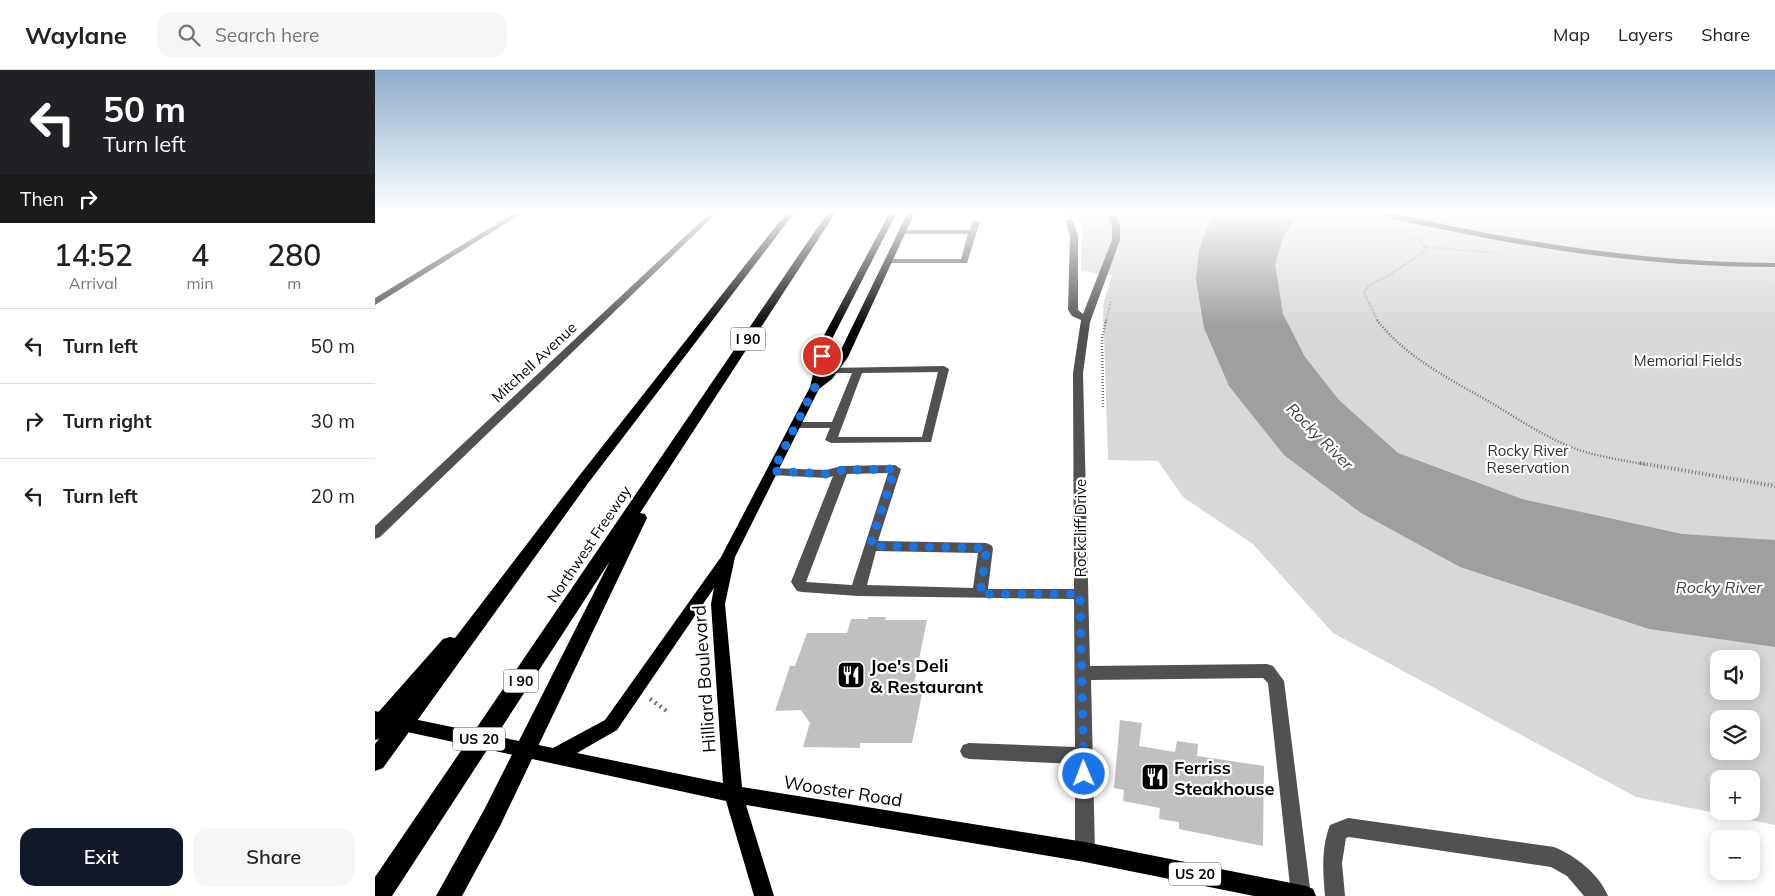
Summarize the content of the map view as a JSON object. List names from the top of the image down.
{
  "streets": {
    "highway": ["I 90", "Northwest Freeway"],
    "main road": ["Hilliard Boulevard", "US 20", "Wooster Road"],
    "street": ["Mitchell Avenue", "Rockcliff Drive"]
  },
  "crossings": [
    ["Rockcliff Drive", "Wooster Road"],
    ["Hilliard Boulevard", "Wooster Road"]
  ],
  "water": ["Rocky River"],
  "parks": ["Memorial Fields", "Rocky River Reservation"],
  "places": {
    "restaurant": ["Joe's Deli & Restaurant", "Ferriss Steakhouse"]
  },
  "page": {
    "header": "Waylane",
    "search": "Search here",
    "nav": ["Map", "Layers", "Share"],
    "turn": ["50 m", "Turn left"],
    "then": "Then",
    "eta": [
      "14:52",
      "Arrival",
      "4",
      "min",
      "280",
      "m"
    ],
    "list": [
      {
        "name": "Turn left",
        "value": "50 m"
      },
      {
        "name": "Turn right",
        "value": "30 m"
      },
      {
        "name": "Turn left",
        "value": "20 m"
      }
    ],
    "map_buttons": ["+", "−"],
    "buttons": ["Exit", "Share"]
  }
}
